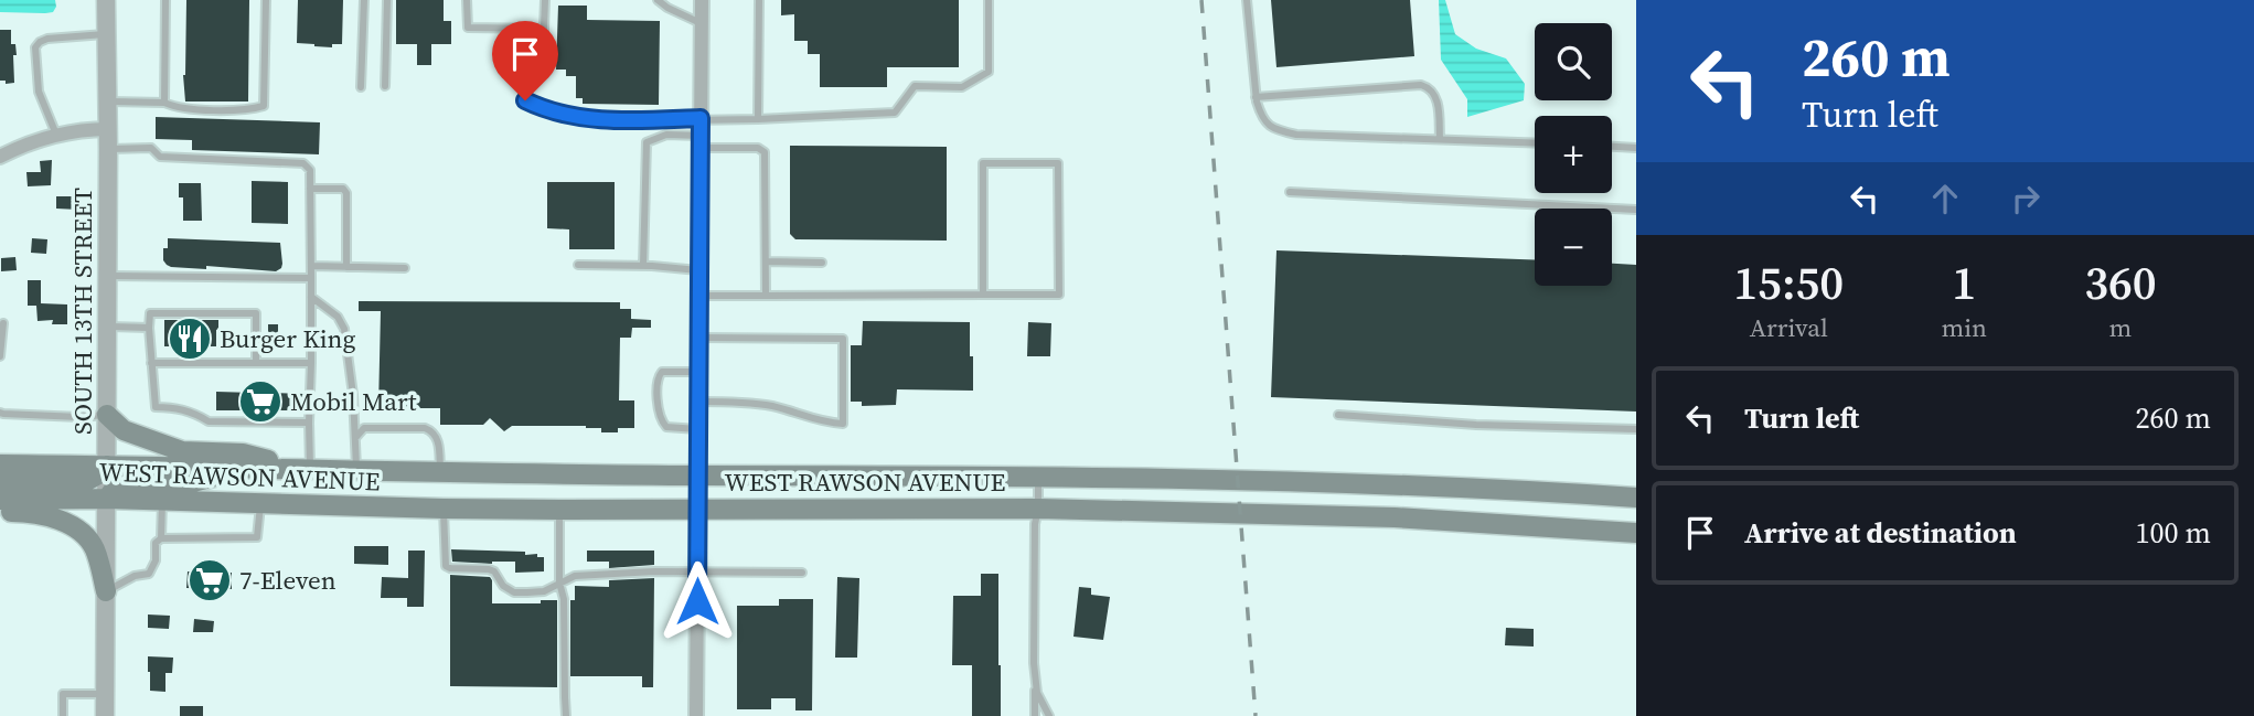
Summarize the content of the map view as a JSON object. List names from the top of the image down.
{
  "streets": {
    "main road": ["WEST RAWSON AVENUE"],
    "street": ["SOUTH 13TH STREET"]
  },
  "crossings": [
    ["SOUTH 13TH STREET", "WEST RAWSON AVENUE"]
  ],
  "places": {
    "restaurant": ["Burger King"],
    "supermarket": ["Mobil Mart", "7-Eleven"]
  },
  "page": {
    "turn": ["260 m", "Turn left"],
    "map_buttons": ["+", "−"],
    "eta": [
      "15:50",
      "Arrival",
      "1",
      "min",
      "360",
      "m"
    ],
    "list": [
      {
        "name": "Turn left",
        "value": "260 m"
      },
      {
        "name": "Arrive at destination",
        "value": "100 m"
      }
    ]
  }
}
